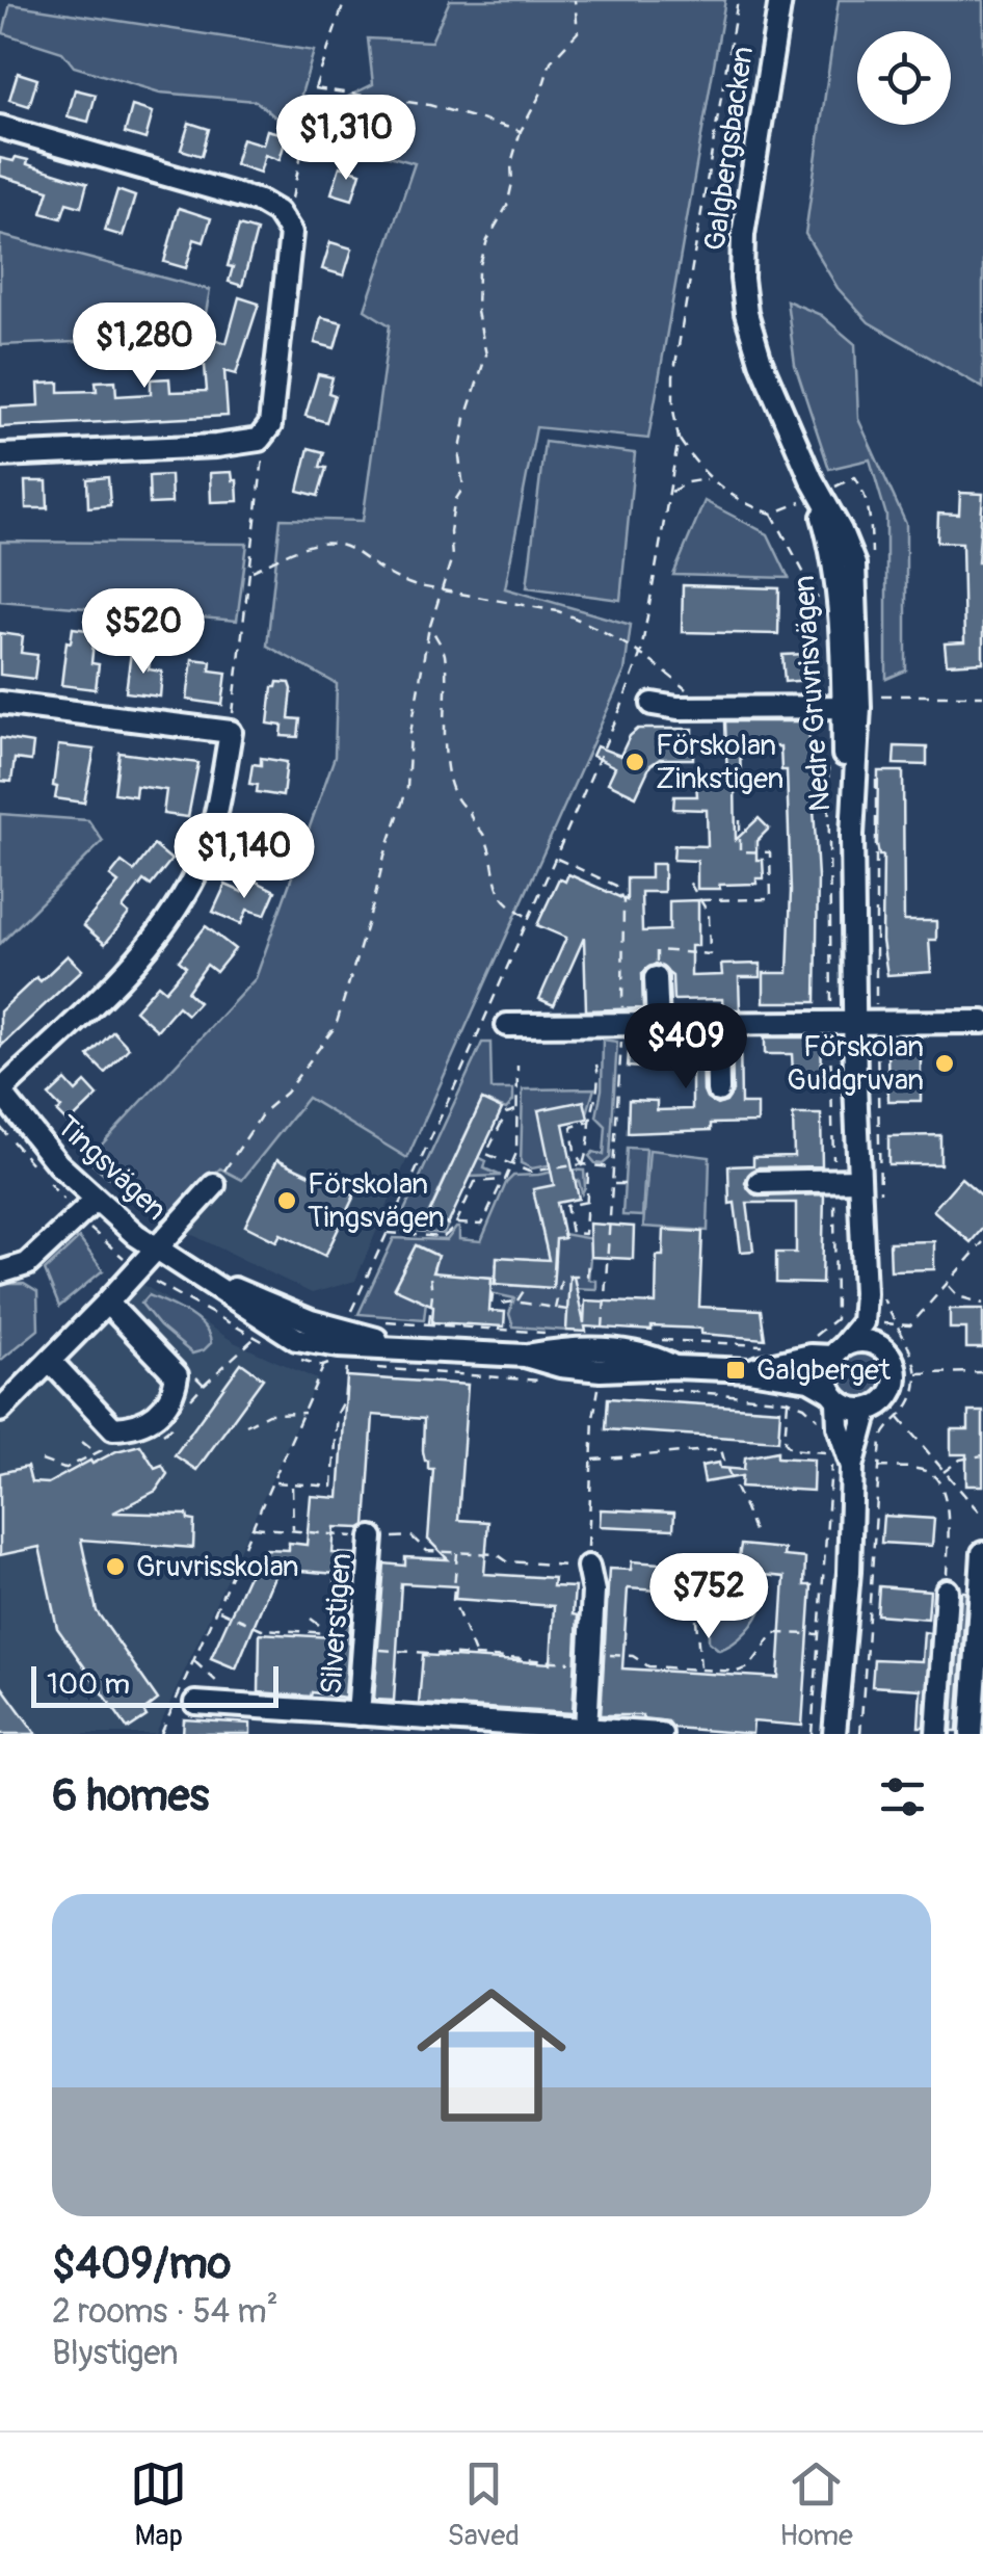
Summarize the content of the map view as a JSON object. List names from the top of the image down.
{
  "streets": {
    "street": [
      "Galgbergsbacken",
      "Nedre Gruvrisvägen",
      "Tingsvägen",
      "Silverstigen"
    ]
  },
  "crossings": [
    ["Galgbergsbacken", "Nedre Gruvrisvägen"],
    ["Nedre Gruvrisvägen", "Tingsvägen"]
  ],
  "places": {
    "other": [
      "Förskolan Zinkstigen",
      "Förskolan Guldgruvan",
      "Förskolan Tingsvägen",
      "Gruvrisskolan"
    ],
    "transit": ["Galgberget"]
  },
  "scale_bar": "100 m",
  "page": {
    "price": [
      "$1,310",
      "$1,280",
      "$520",
      "$1,140",
      "$409",
      "$752"
    ],
    "scale": "100 m",
    "heading": "6 homes",
    "list": [
      {
        "name": "$409/mo",
        "note": "2 rooms · 54 m² · Blystigen"
      }
    ],
    "tabs": ["Map", "Saved", "Home"]
  }
}
